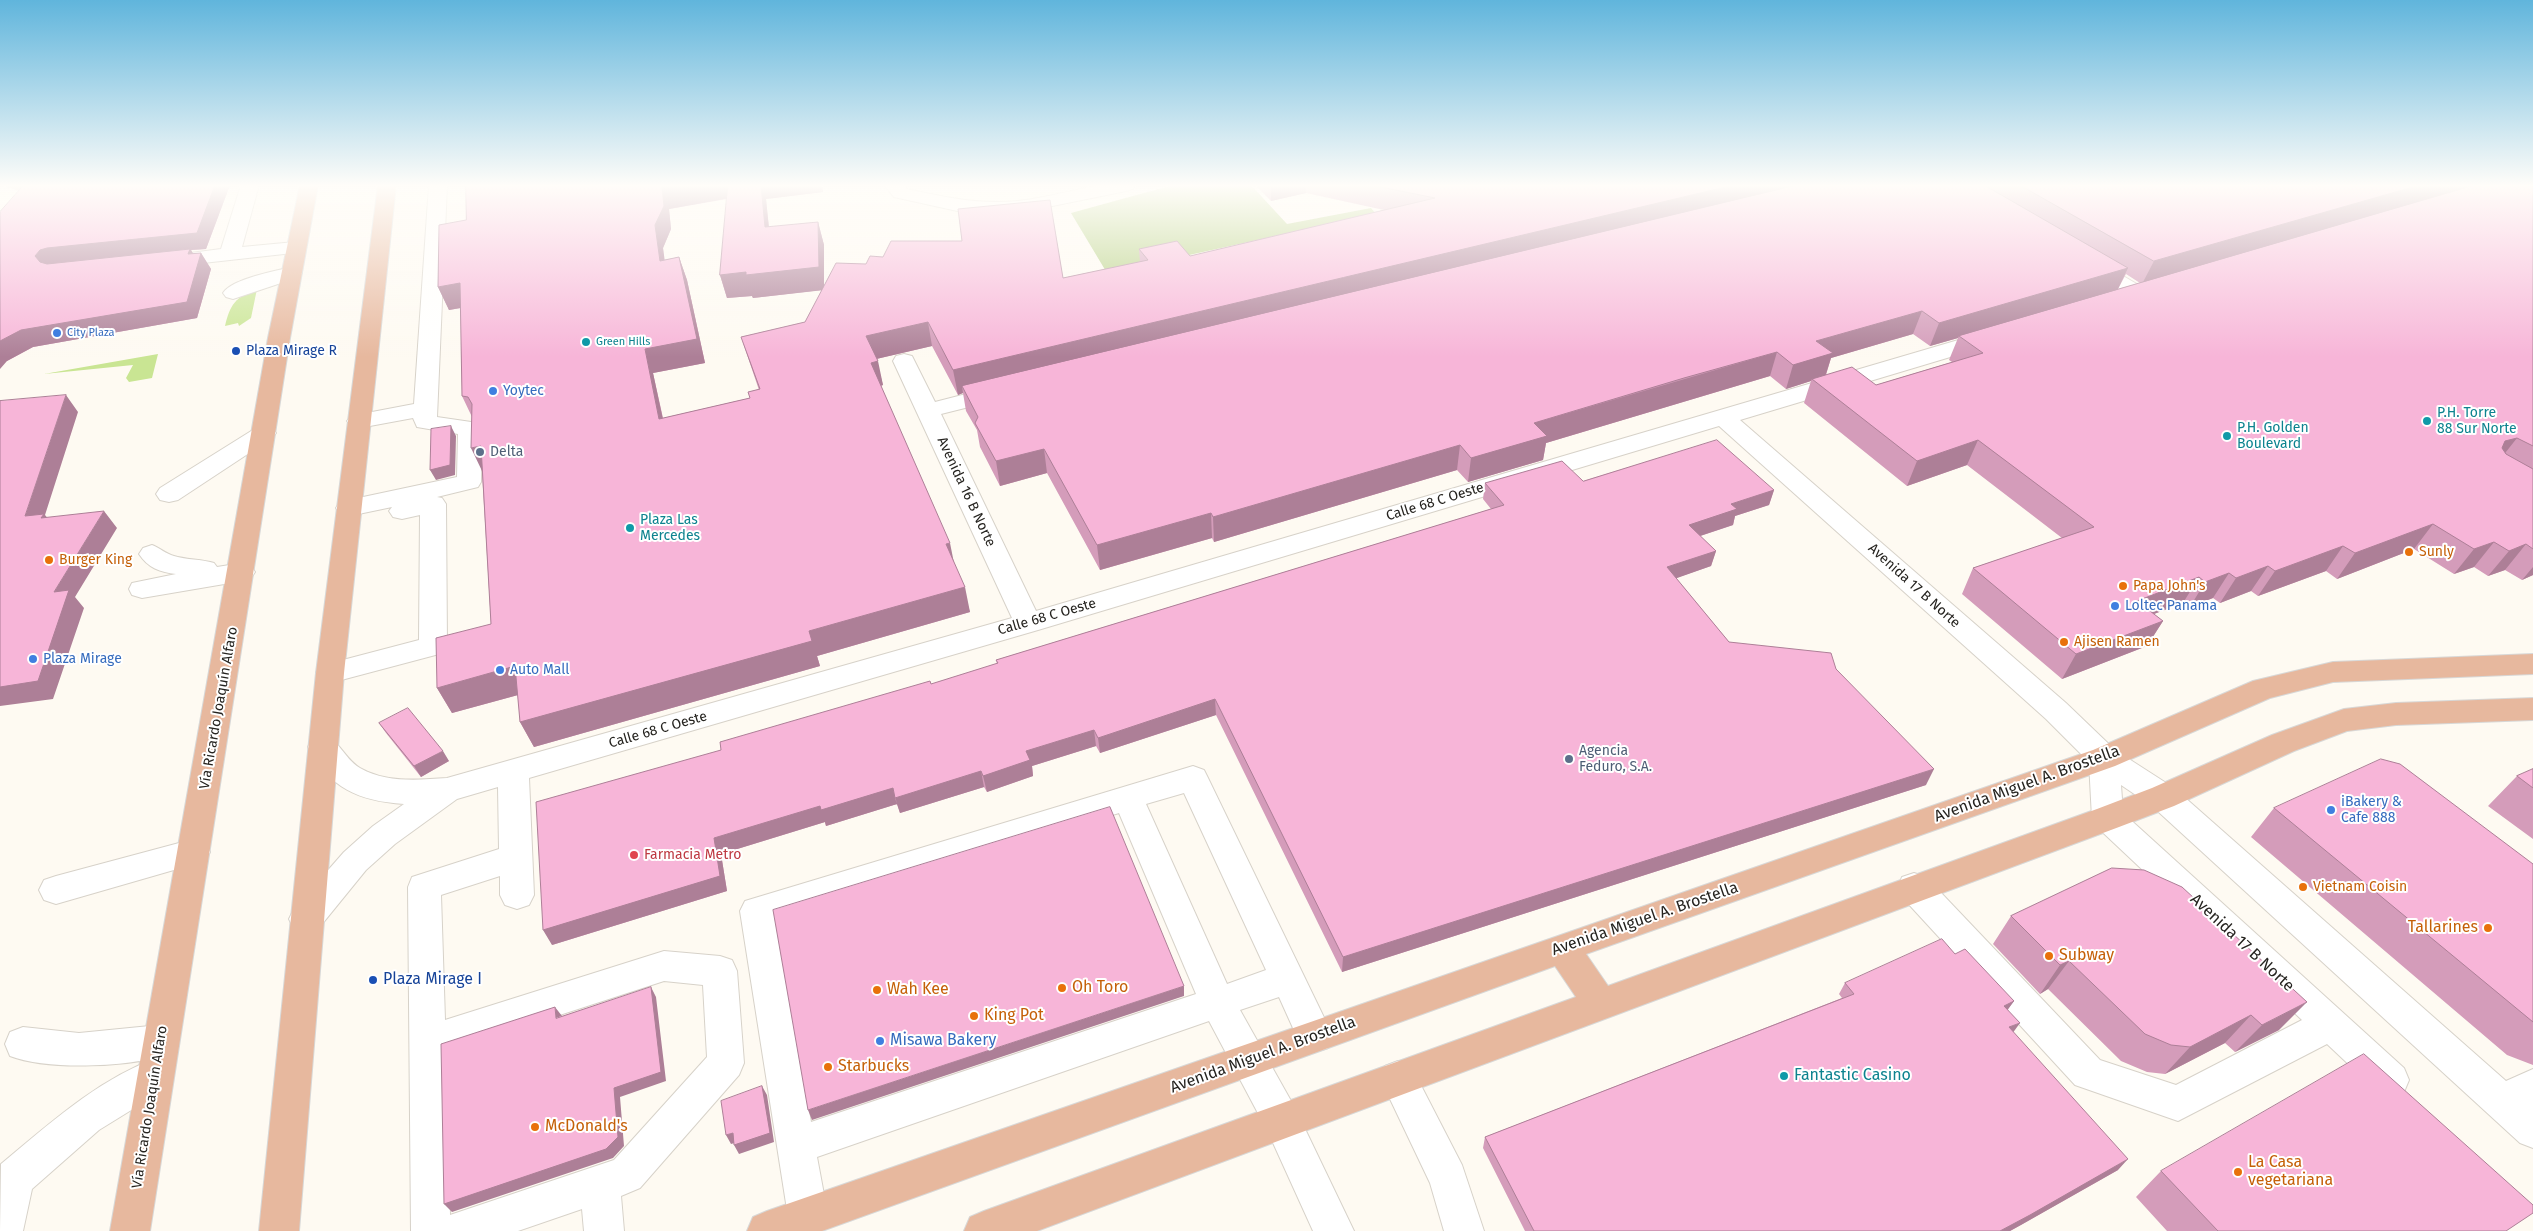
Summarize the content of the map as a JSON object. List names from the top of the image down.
{
  "streets": {
    "main road": ["Vía Ricardo Joaquín Alfaro", "Avenida Miguel A. Brostella"],
    "street": ["Avenida 16 B Norte", "Calle 68 C Oeste", "Avenida 17 B Norte"]
  },
  "crossings": [
    ["Avenida 16 B Norte", "Calle 68 C Oeste"],
    ["Calle 68 C Oeste", "Avenida 17 B Norte"],
    ["Avenida 17 B Norte", "Avenida Miguel A. Brostella"]
  ],
  "places": [
    "City Plaza",
    "Green Hills",
    "Plaza Mirage R",
    "Yoytec",
    "P.H. Torre 88 Sur Norte",
    "P.H. Golden Boulevard",
    "Delta",
    "Plaza Las Mercedes",
    "Sunly",
    "Burger King",
    "Papa John's",
    "Loltec Panama",
    "Ajisen Ramen",
    "Plaza Mirage",
    "Auto Mall",
    "Agencia Feduro, S.A.",
    "iBakery & Cafe 888",
    "Farmacia Metro",
    "Vietnam Coisin",
    "Tallarines",
    "Subway",
    "Plaza Mirage I",
    "Oh Toro",
    "Wah Kee",
    "King Pot",
    "Misawa Bakery",
    "Starbucks",
    "Fantastic Casino",
    "McDonald's",
    "La Casa vegetariana"
  ]
}
